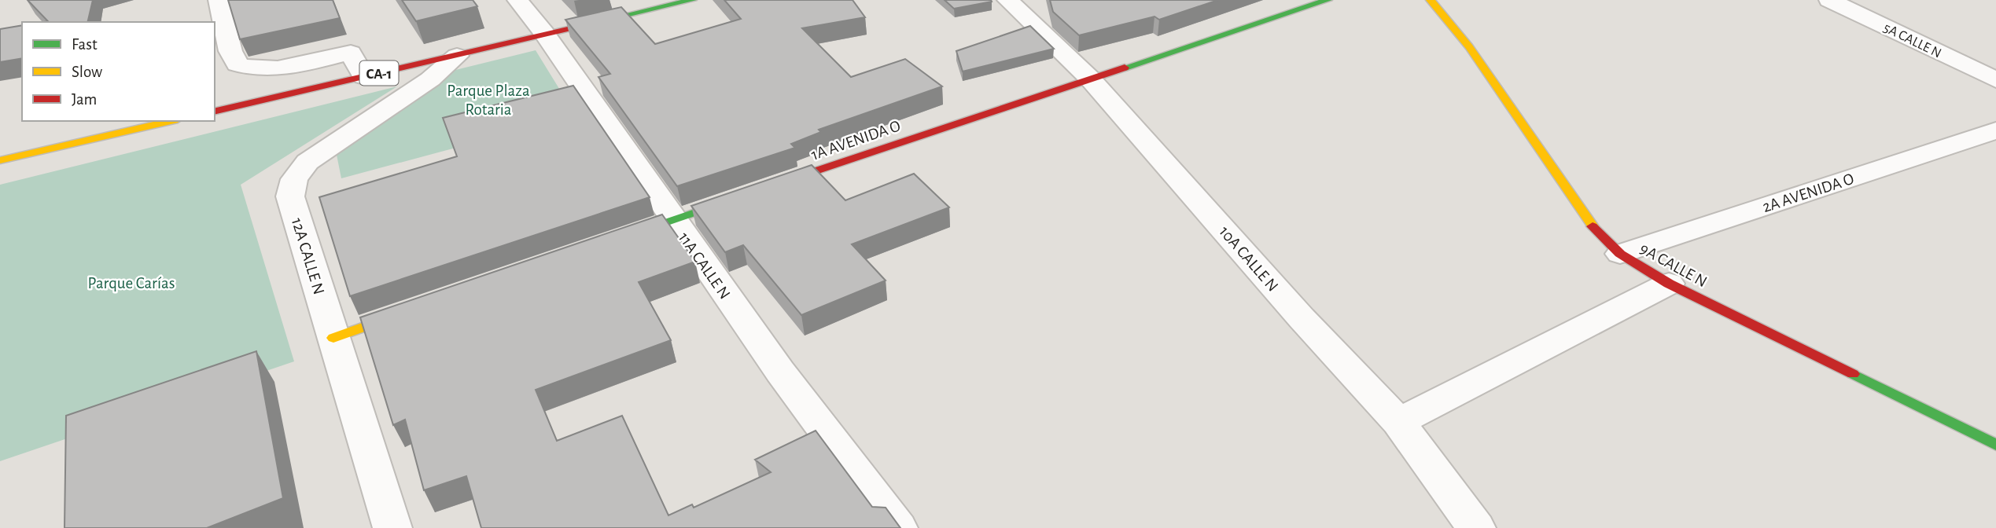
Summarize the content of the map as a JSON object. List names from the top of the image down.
{
  "streets": {
    "main road": ["CA-1", "1A AVENIDA O", "9A CALLE N"],
    "street": [
      "5A CALLE N",
      "2A AVENIDA O",
      "12A CALLE N",
      "10A CALLE N",
      "11A CALLE N"
    ]
  },
  "crossings": [
    ["CA-1", "12A CALLE N"],
    ["CA-1", "11A CALLE N"],
    ["1A AVENIDA O", "10A CALLE N"],
    ["2A AVENIDA O", "9A CALLE N"]
  ],
  "parks": ["Parque Plaza Rotaria", "Parque Carías"],
  "legend": ["Fast", "Slow", "Jam"]
}
